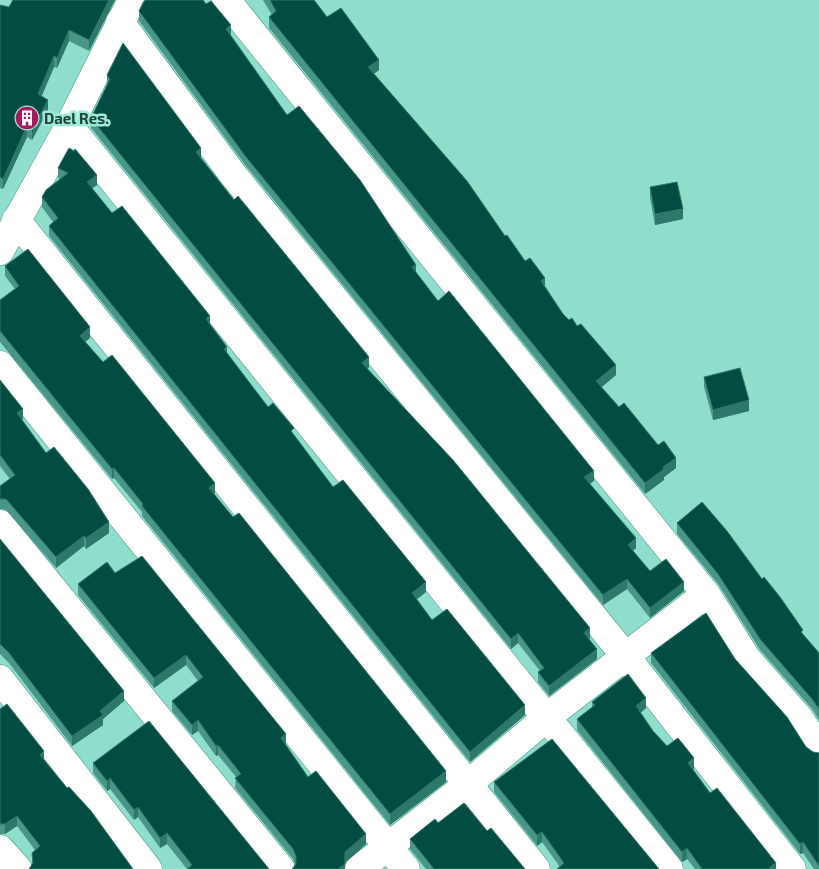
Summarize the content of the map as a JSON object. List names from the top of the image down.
{
  "places": {
    "building": ["Dael Res."]
  }
}
